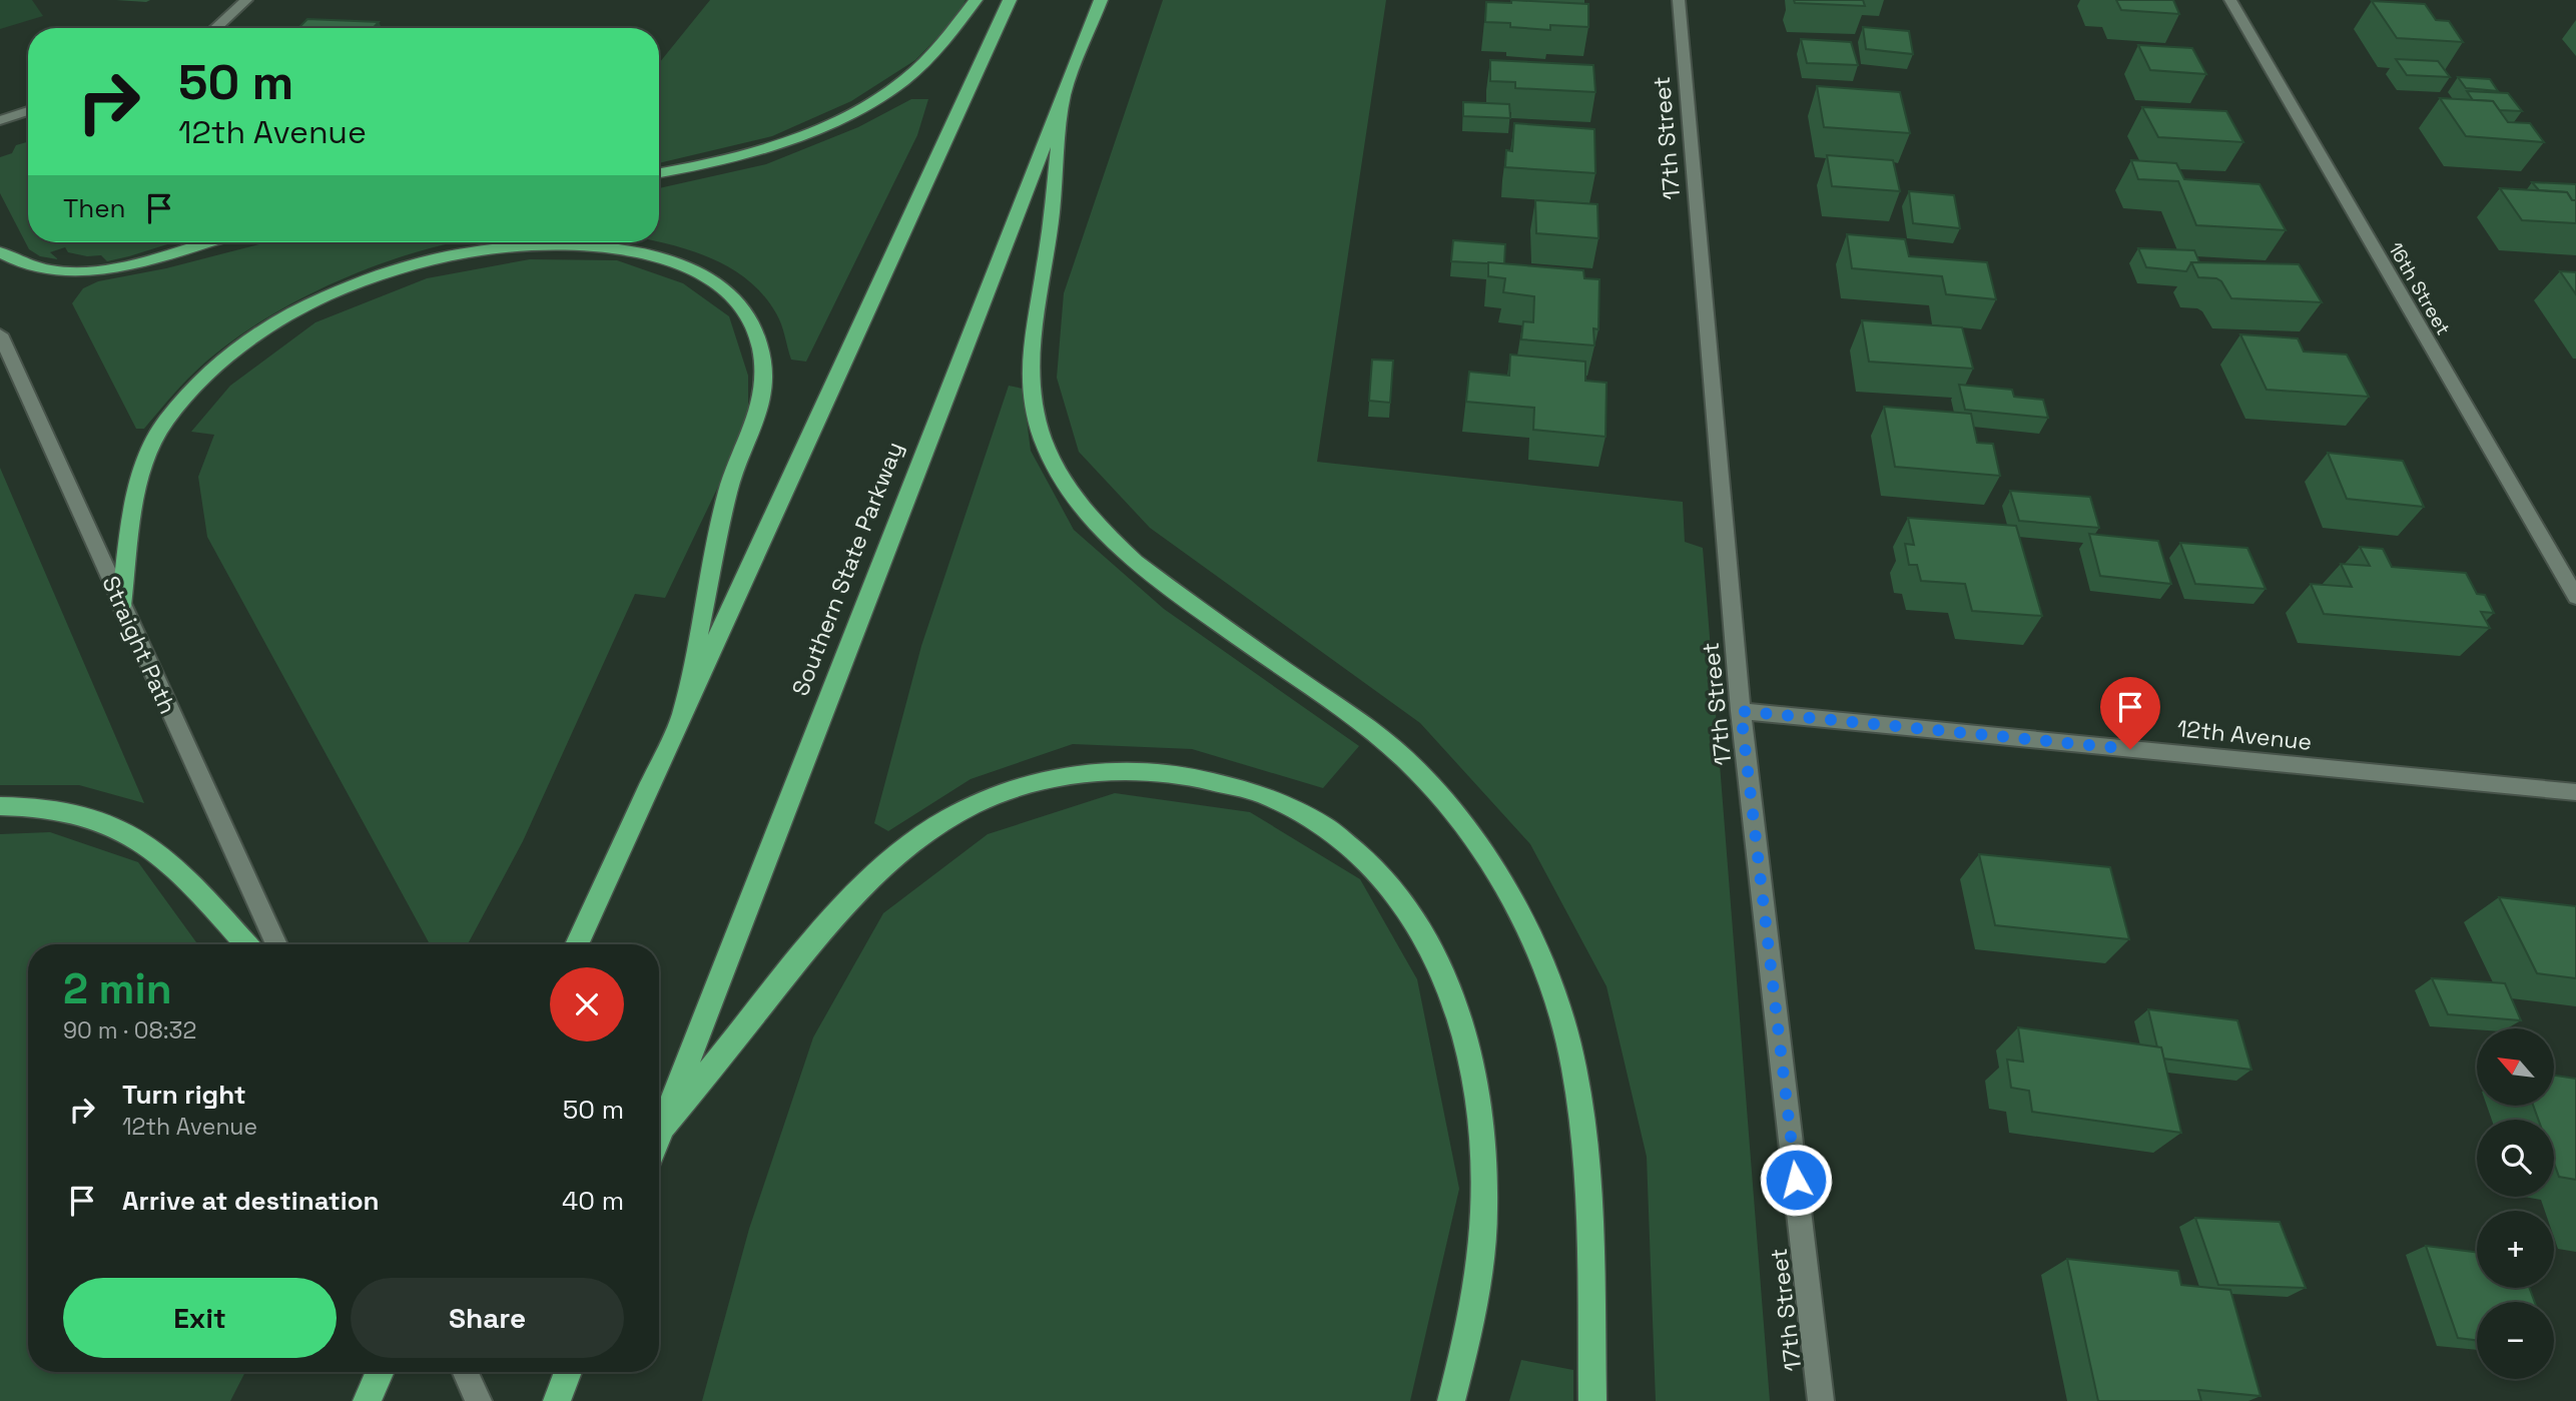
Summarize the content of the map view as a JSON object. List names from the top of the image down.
{
  "streets": {
    "highway": ["Southern State Parkway"],
    "street": [
      "17th Street",
      "16th Street",
      "Straight Path",
      "12th Avenue"
    ]
  },
  "crossings": [
    ["17th Street", "12th Avenue"]
  ],
  "north": "top left",
  "page": {
    "turn": ["50 m", "12th Avenue"],
    "then": "Then",
    "heading": ["2 min", "90 m · 08:32"],
    "map_buttons": ["+", "−"],
    "list": [
      {
        "name": "Turn right",
        "note": "12th Avenue",
        "value": "50 m"
      },
      {
        "name": "Arrive at destination",
        "value": "40 m"
      }
    ],
    "buttons": ["Exit", "Share"]
  }
}
